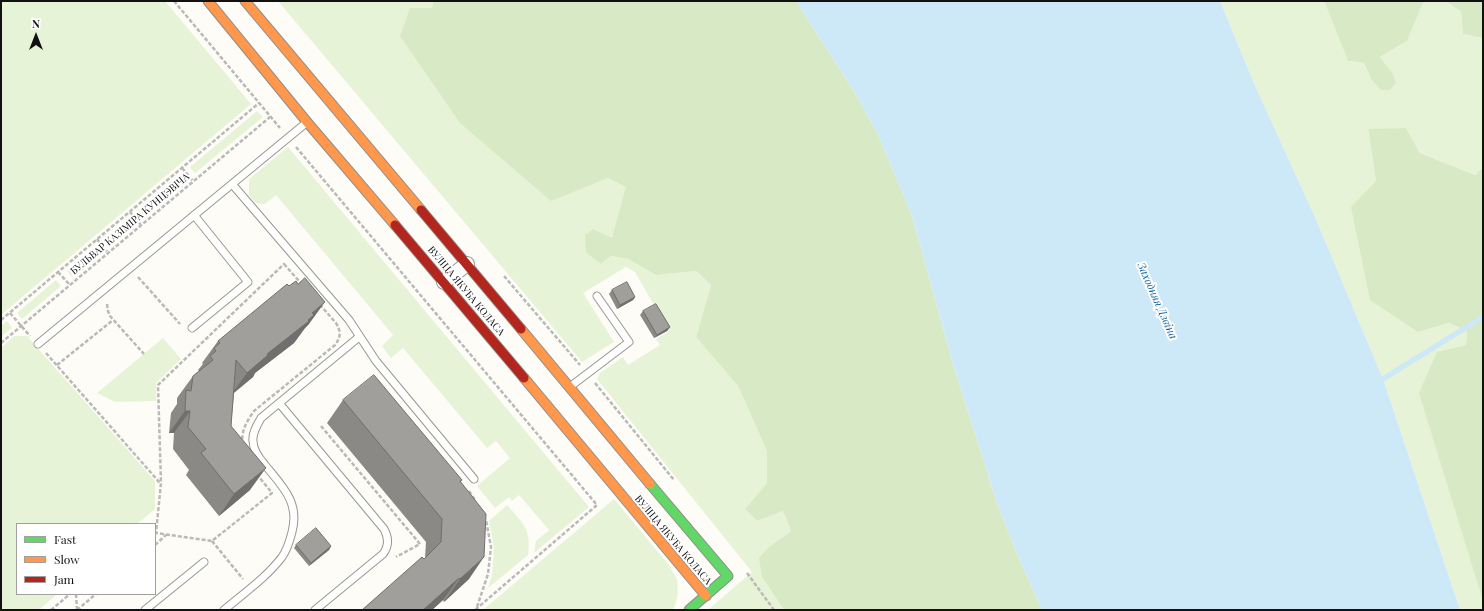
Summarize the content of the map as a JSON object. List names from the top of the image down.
{
  "streets": {
    "street": ["ВУЛІЦА ЯКУБА КОЛАСА"],
    "path": ["БУЛЬВАР КАЗІМІРА КУНЦЭВІЧА"]
  },
  "water": ["Заходняя Дзвіна"],
  "legend": ["Fast", "Slow", "Jam"],
  "north": "top"
}
